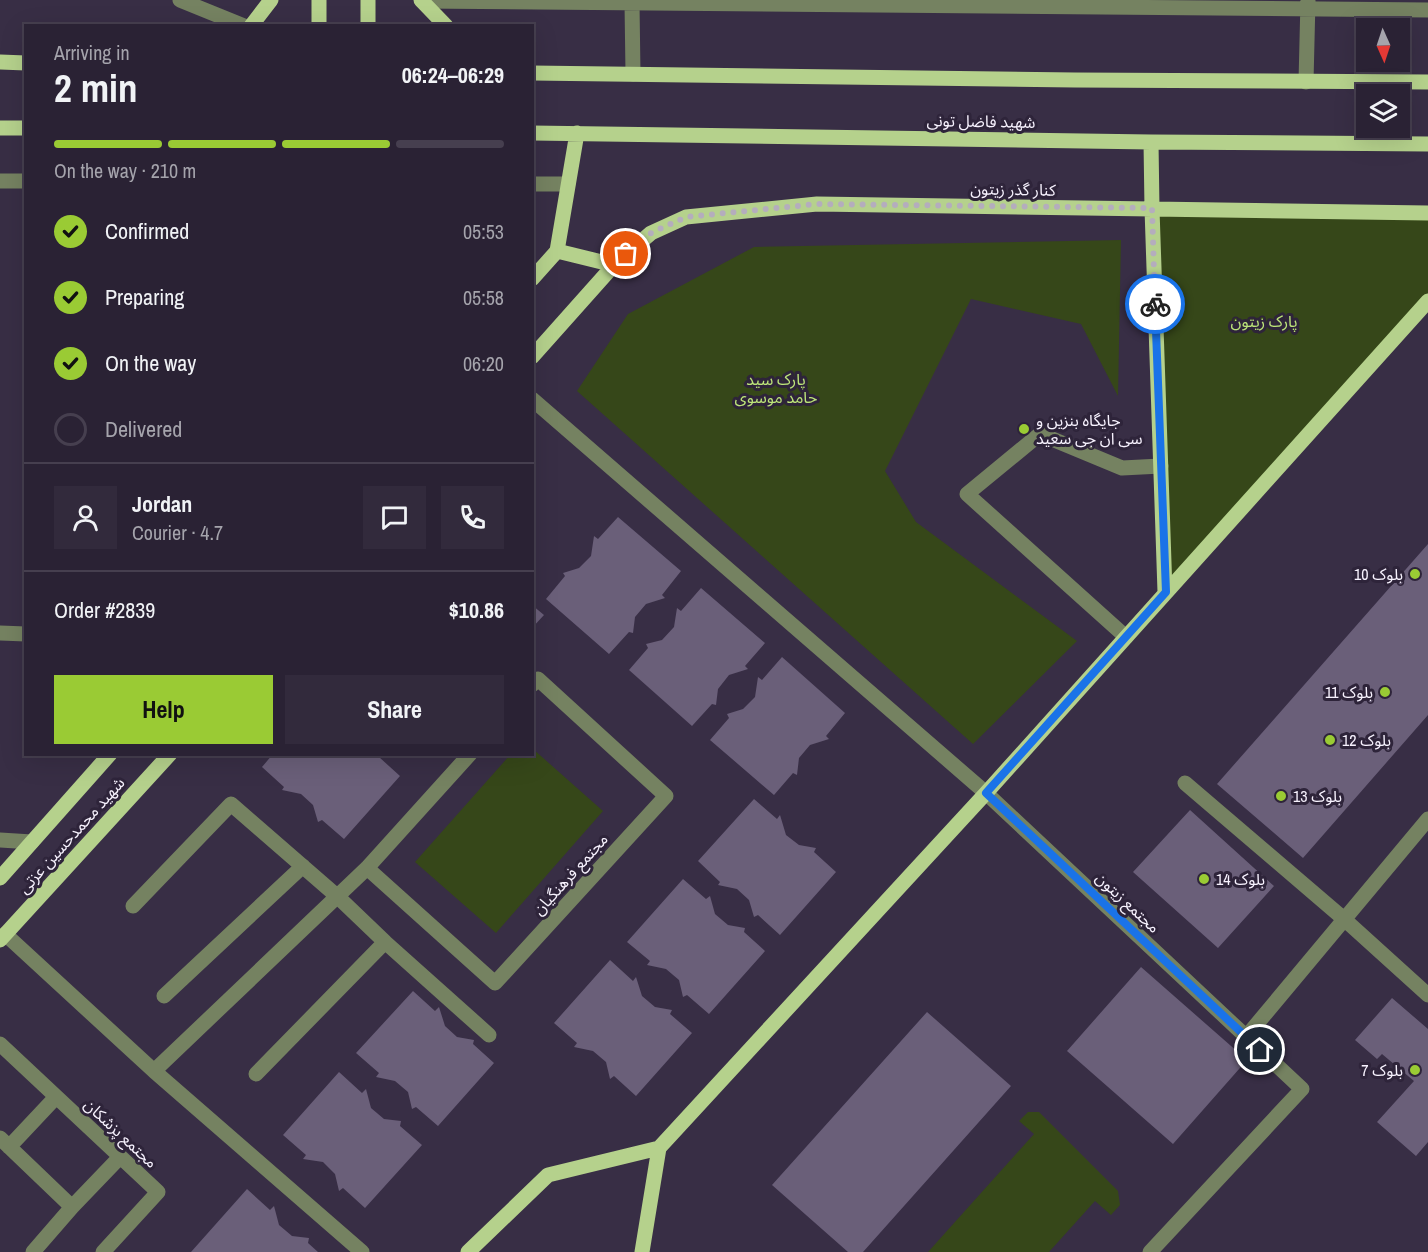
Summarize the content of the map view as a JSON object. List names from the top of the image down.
{
  "streets": {
    "main road": ["شهید فاضل تونی", "کنار گذر زیتون", "شهید محمدحسین عزتی"],
    "street": ["مجتمع فرهنگیان", "مجتمع زیتون", "مجتمع پزشکان"]
  },
  "parks": ["پارک زیتون", "پارک سید حامد موسوی"],
  "places": [
    "جایگاه بنزین و سی ان جی سعید",
    "بلوک 10",
    "بلوک 11",
    "بلوک 12",
    "بلوک 13",
    "بلوک 14",
    "بلوک 7"
  ],
  "north": "bottom",
  "page": {
    "heading": ["2 min", "Arriving in", "06:24–06:29"],
    "panel": [
      "Jordan",
      "Courier · 4.7",
      "Order #2839",
      "$10.86"
    ],
    "bar": "On the way · 210 m",
    "list": [
      ["Confirmed", "05:53"],
      ["Preparing", "05:58"],
      ["On the way", "06:20"],
      "Delivered"
    ],
    "buttons": ["Help", "Share"]
  }
}
